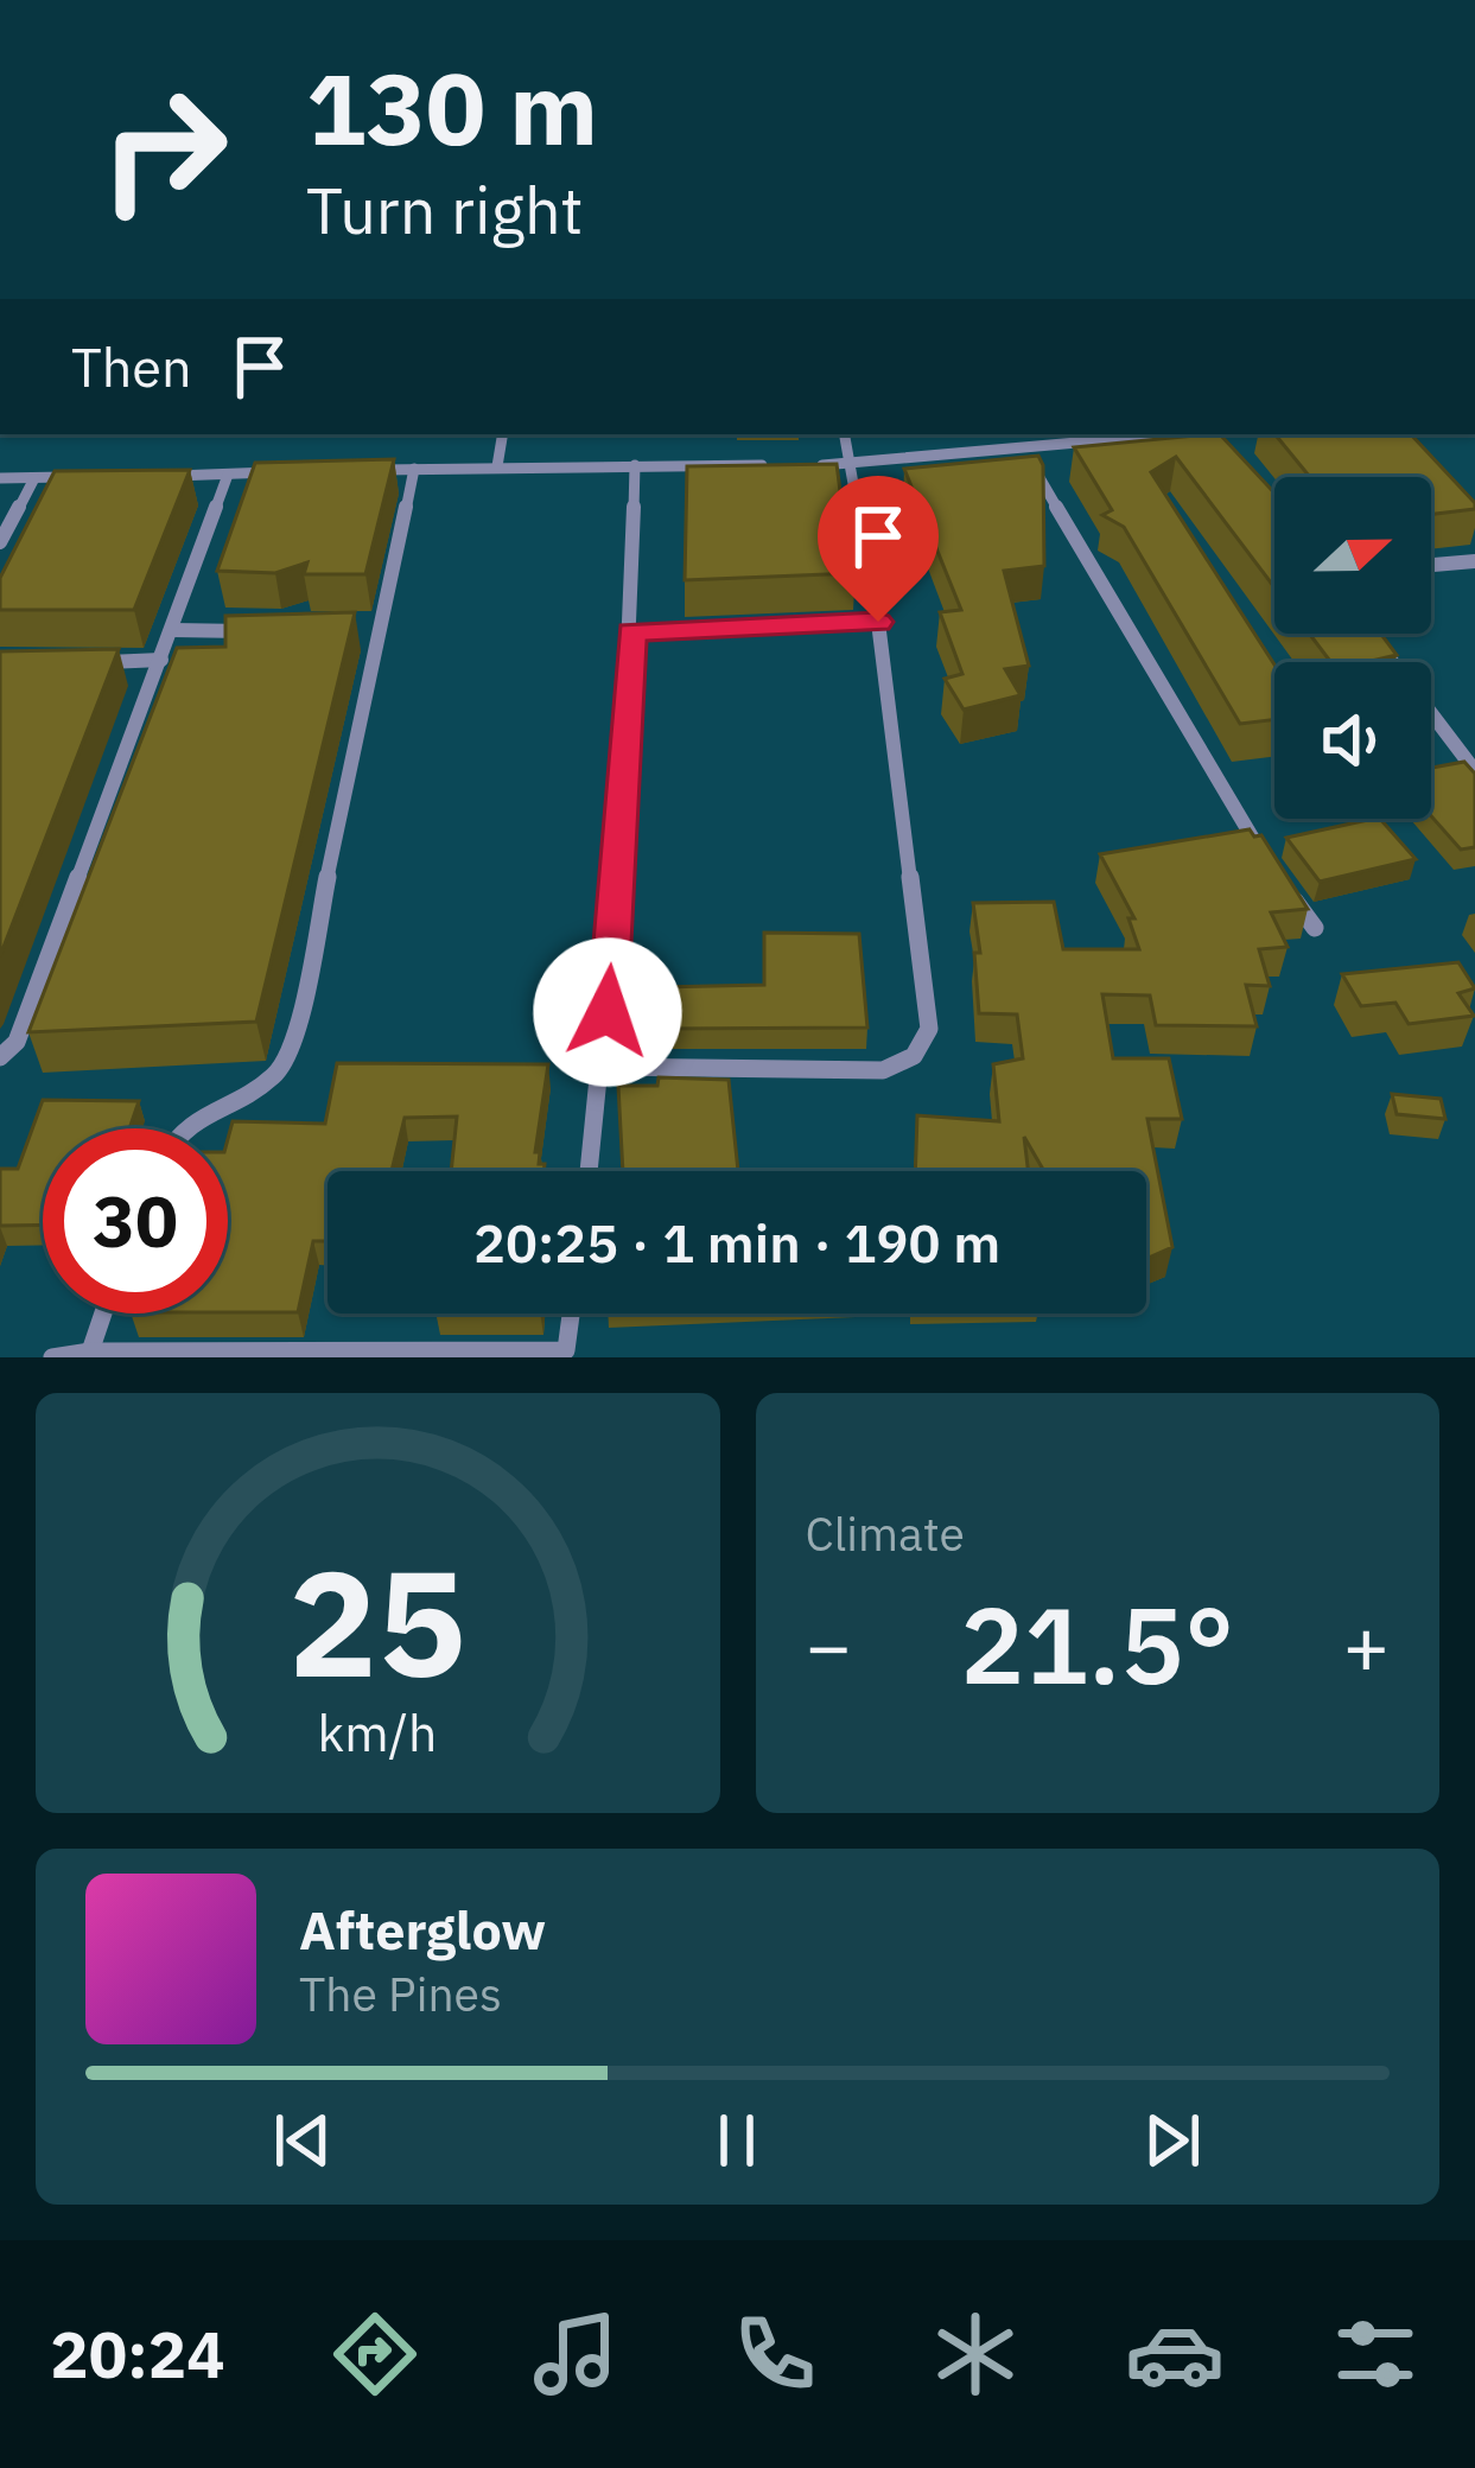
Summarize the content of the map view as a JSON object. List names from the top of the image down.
{
  "north": "right",
  "page": {
    "turn": ["130 m", "Turn right"],
    "then": "Then",
    "limit": "30",
    "trip": "20:25 · 1 min · 190 m",
    "tile": "Climate",
    "heat": ["−", "21.5°", "+"],
    "song": ["Afterglow", "The Pines"],
    "tabs": "20:24",
    "gauge": ["25", "km/h"]
  }
}
